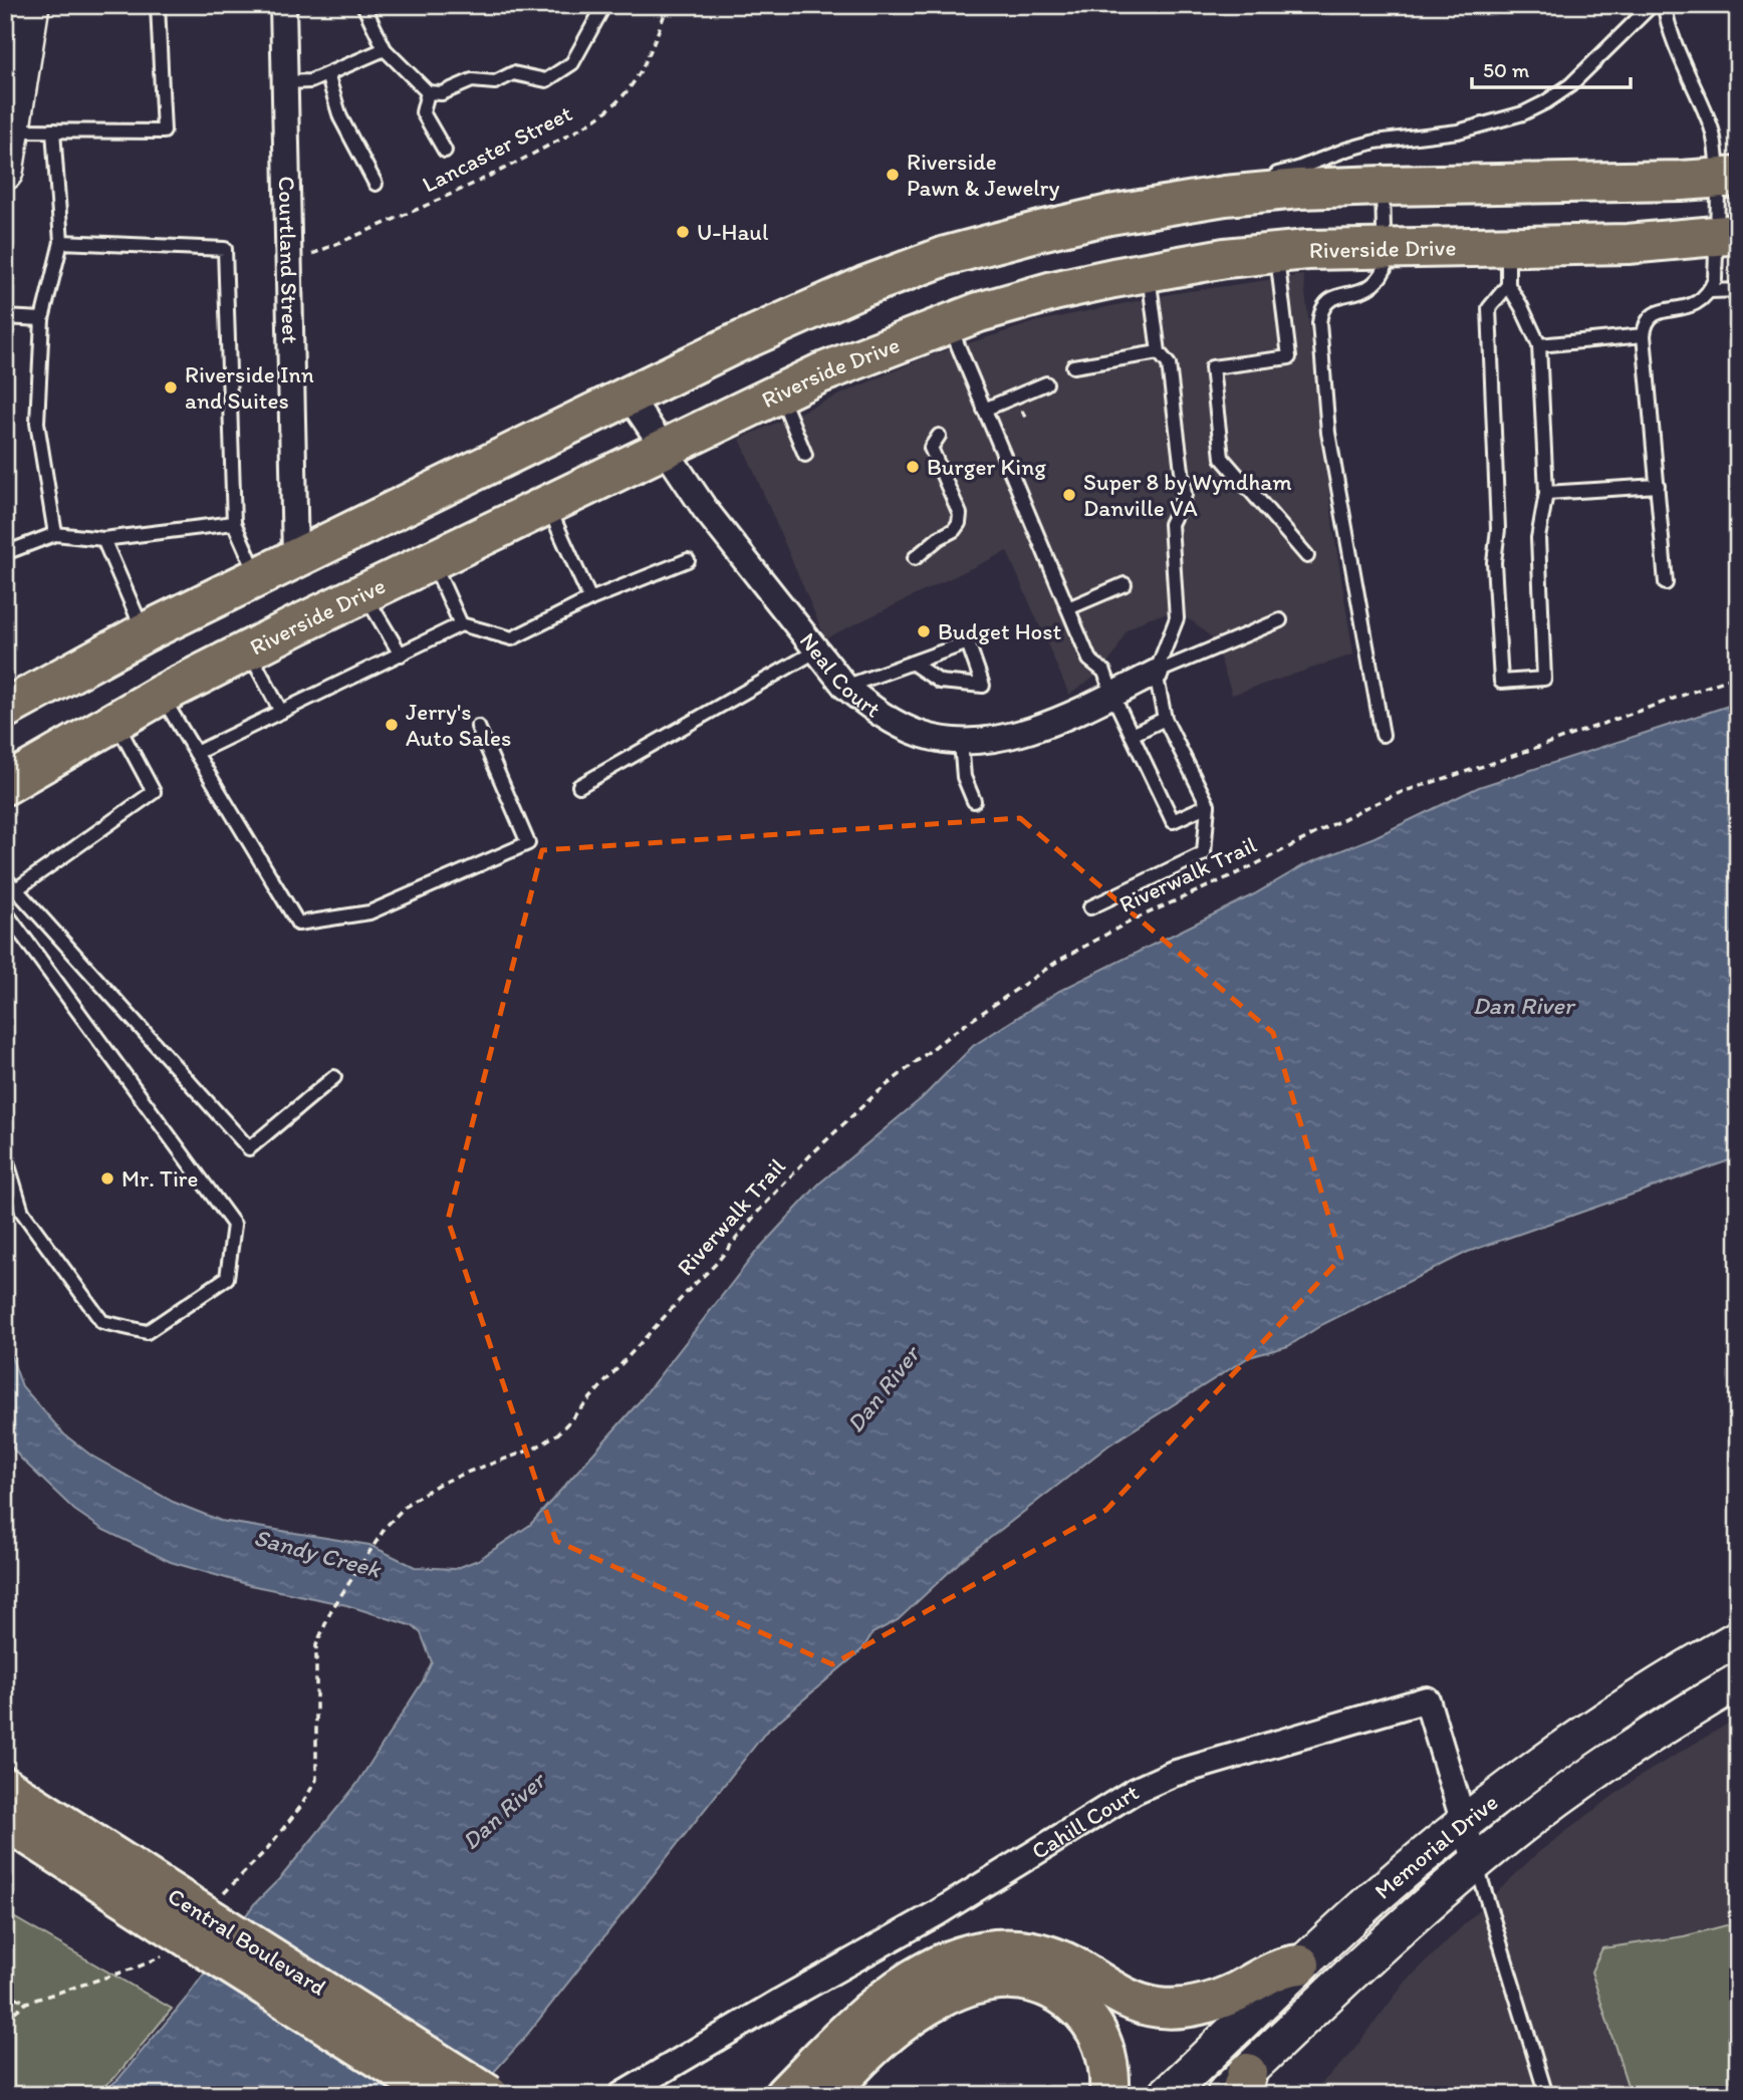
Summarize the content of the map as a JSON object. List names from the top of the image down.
{
  "streets": {
    "main road": ["Riverside Drive", "Memorial Drive", "Central Boulevard"],
    "street": ["Courtland Street", "Neal Court", "Cahill Court"],
    "path": ["Lancaster Street", "Riverwalk Trail"]
  },
  "crossings": [
    ["Lancaster Street", "Courtland Street"],
    ["Riverside Drive", "Neal Court"],
    ["Riverwalk Trail", "Central Boulevard"],
    ["Cahill Court", "Memorial Drive"]
  ],
  "water": ["Dan River", "Sandy Creek"],
  "places": [
    "Riverside Pawn & Jewelry",
    "U-Haul",
    "Riverside Inn and Suites",
    "Burger King",
    "Super 8 by Wyndham Danville VA",
    "Budget Host",
    "Jerry's Auto Sales",
    "Mr. Tire"
  ],
  "scale_bar": "50 m"
}
